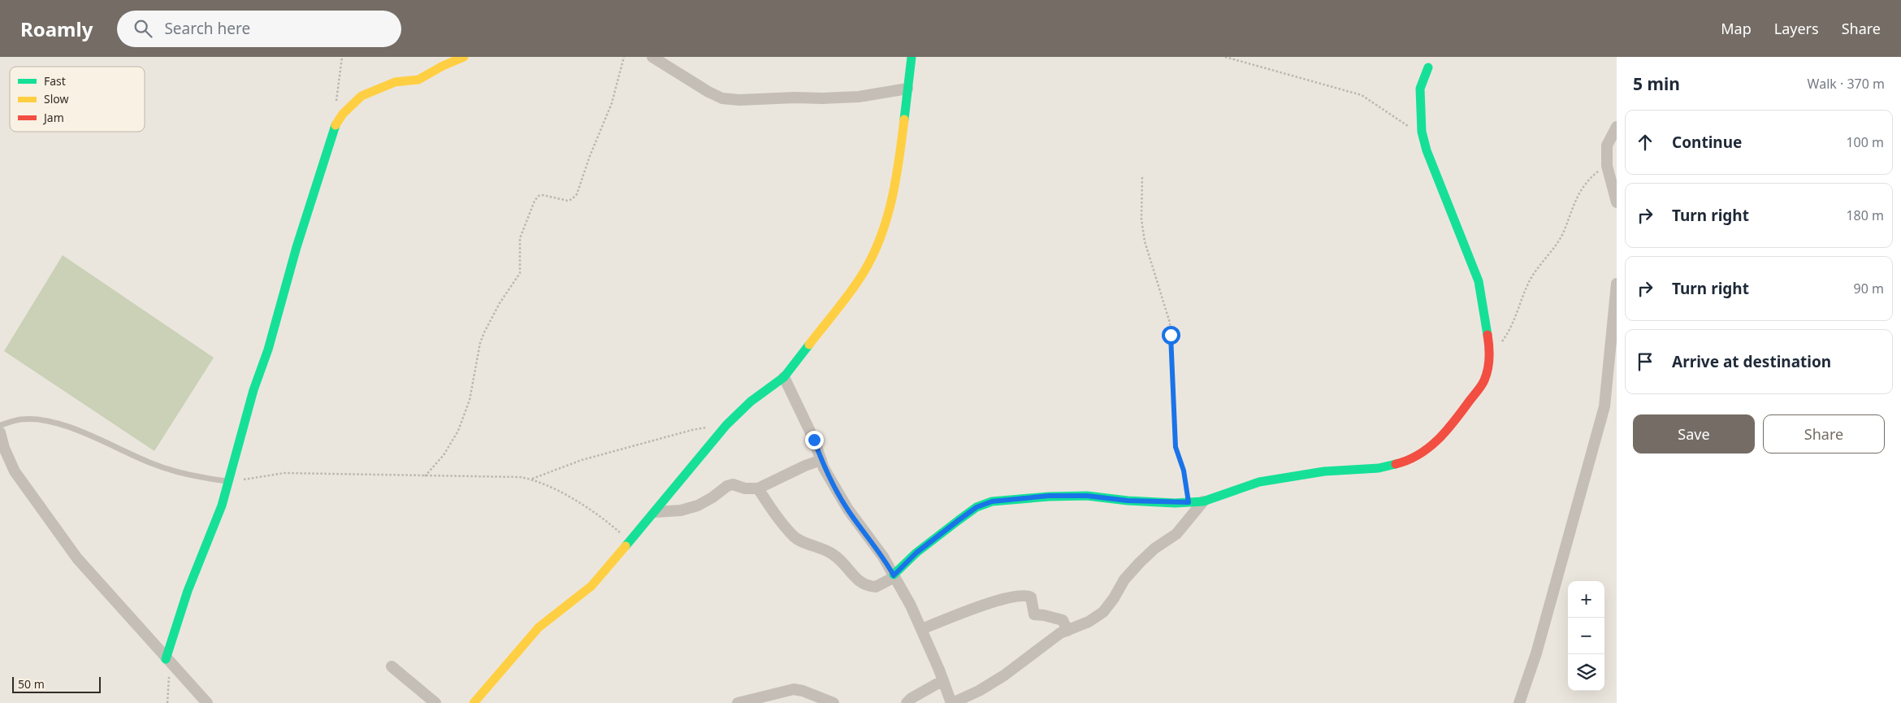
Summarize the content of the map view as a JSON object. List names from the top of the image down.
{
  "legend": ["Fast", "Slow", "Jam"],
  "scale_bar": "50 m",
  "page": {
    "header": "Roamly",
    "search": "Search here",
    "nav": ["Map", "Layers", "Share"],
    "heading": ["5 min", "Walk · 370 m"],
    "list": [
      ["Continue", "100 m"],
      ["Turn right", "180 m"],
      ["Turn right", "90 m"],
      "Arrive at destination"
    ],
    "buttons": ["Save", "Share"],
    "map_buttons": ["+", "−"],
    "scale": "50 m"
  }
}
